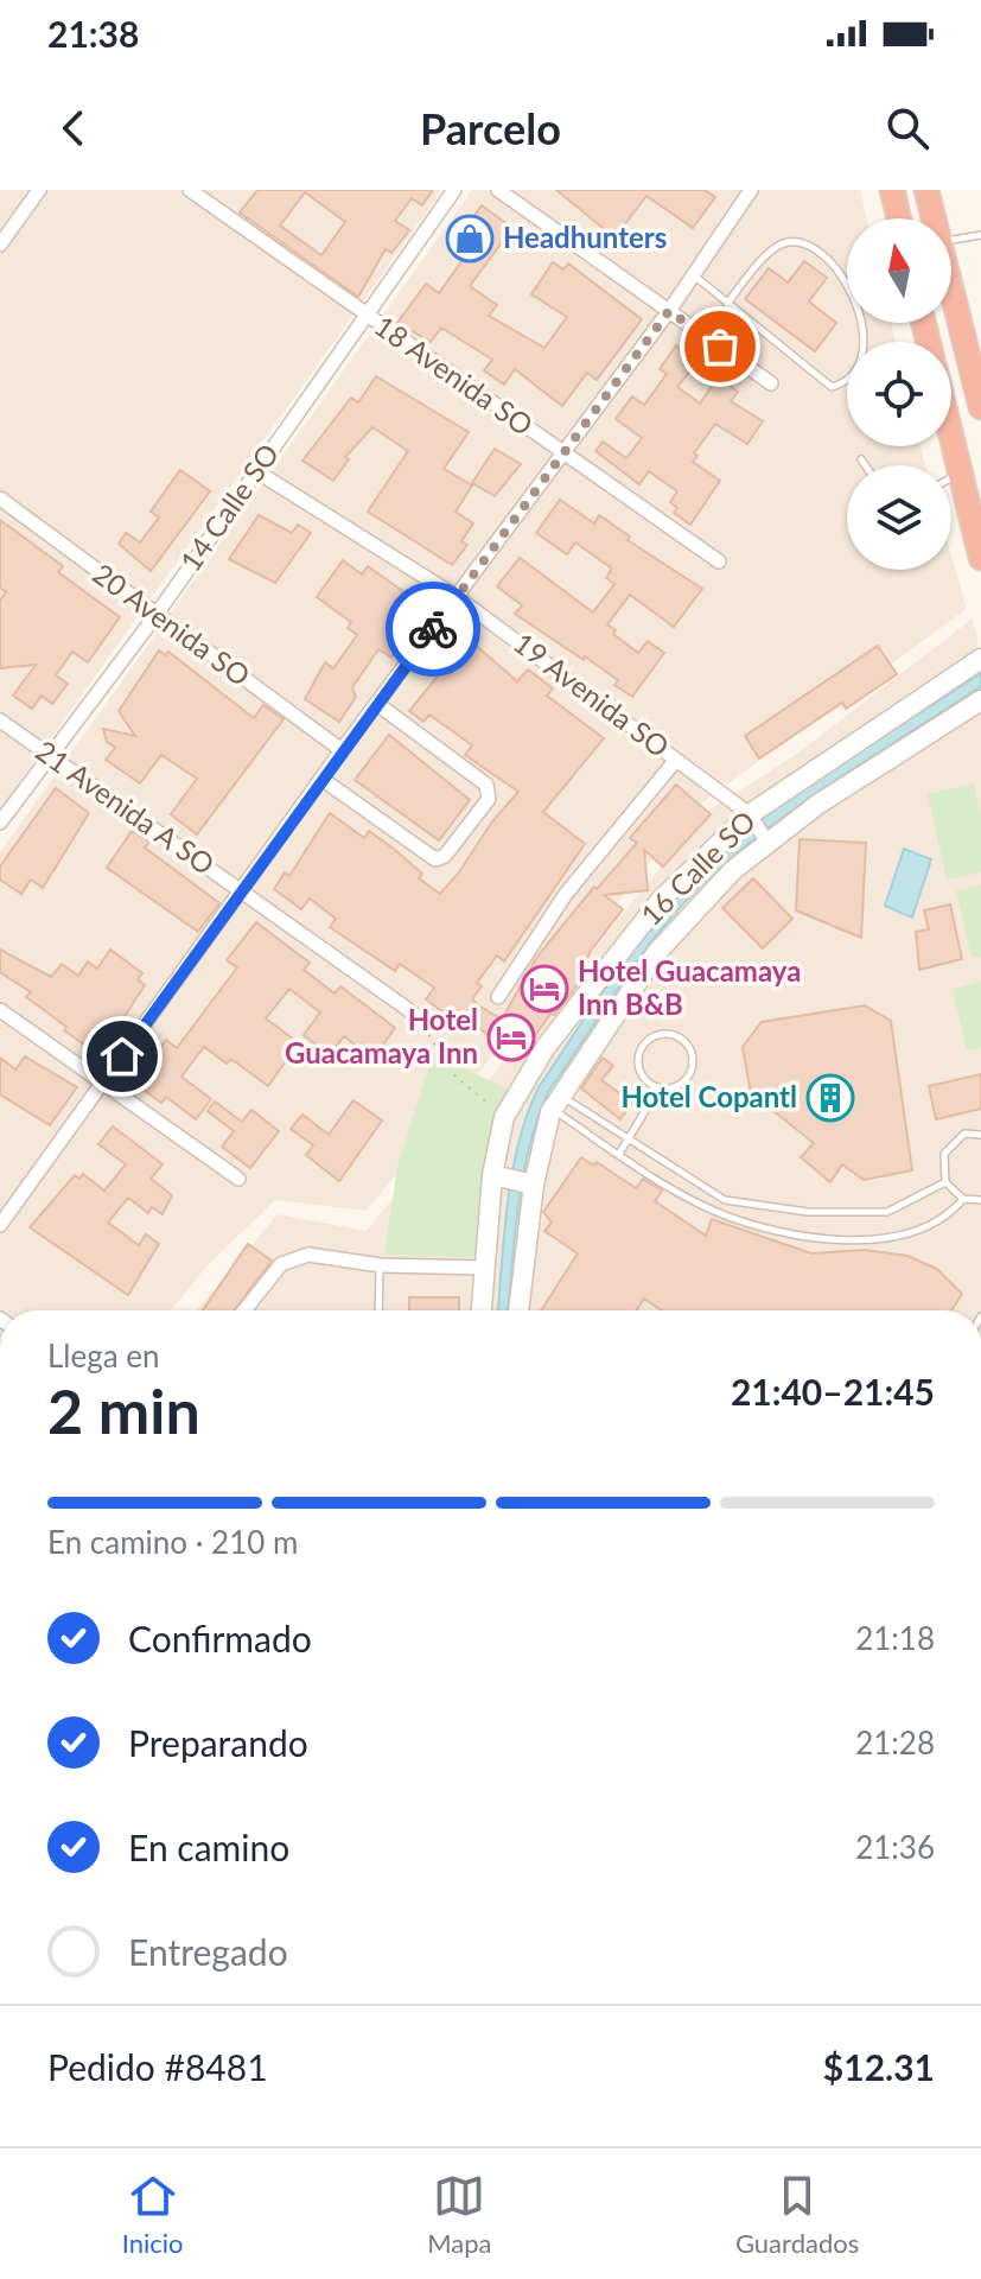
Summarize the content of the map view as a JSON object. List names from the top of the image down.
{
  "streets": {
    "street": [
      "18 Avenida SO",
      "14 Calle SO",
      "20 Avenida SO",
      "19 Avenida SO",
      "21 Avenida A SO",
      "16 Calle SO"
    ]
  },
  "crossings": [
    ["18 Avenida SO", "14 Calle SO"],
    ["14 Calle SO", "20 Avenida SO"],
    ["14 Calle SO", "19 Avenida SO"],
    ["14 Calle SO", "21 Avenida A SO"],
    ["19 Avenida SO", "16 Calle SO"]
  ],
  "places": {
    "shop": ["Headhunters"],
    "hotel": ["Hotel Guacamaya Inn B&B", "Hotel Guacamaya Inn"],
    "building": ["Hotel Copantl"]
  },
  "north": "top",
  "page": {
    "status": "21:38",
    "header": "Parcelo",
    "heading": ["2 min", "Llega en", "21:40–21:45"],
    "panel": ["Pedido #8481", "$12.31"],
    "bar": "En camino · 210 m",
    "list": [
      ["Confirmado", "21:18"],
      ["Preparando", "21:28"],
      ["En camino", "21:36"],
      "Entregado"
    ],
    "tabs": ["Inicio", "Mapa", "Guardados"]
  }
}
